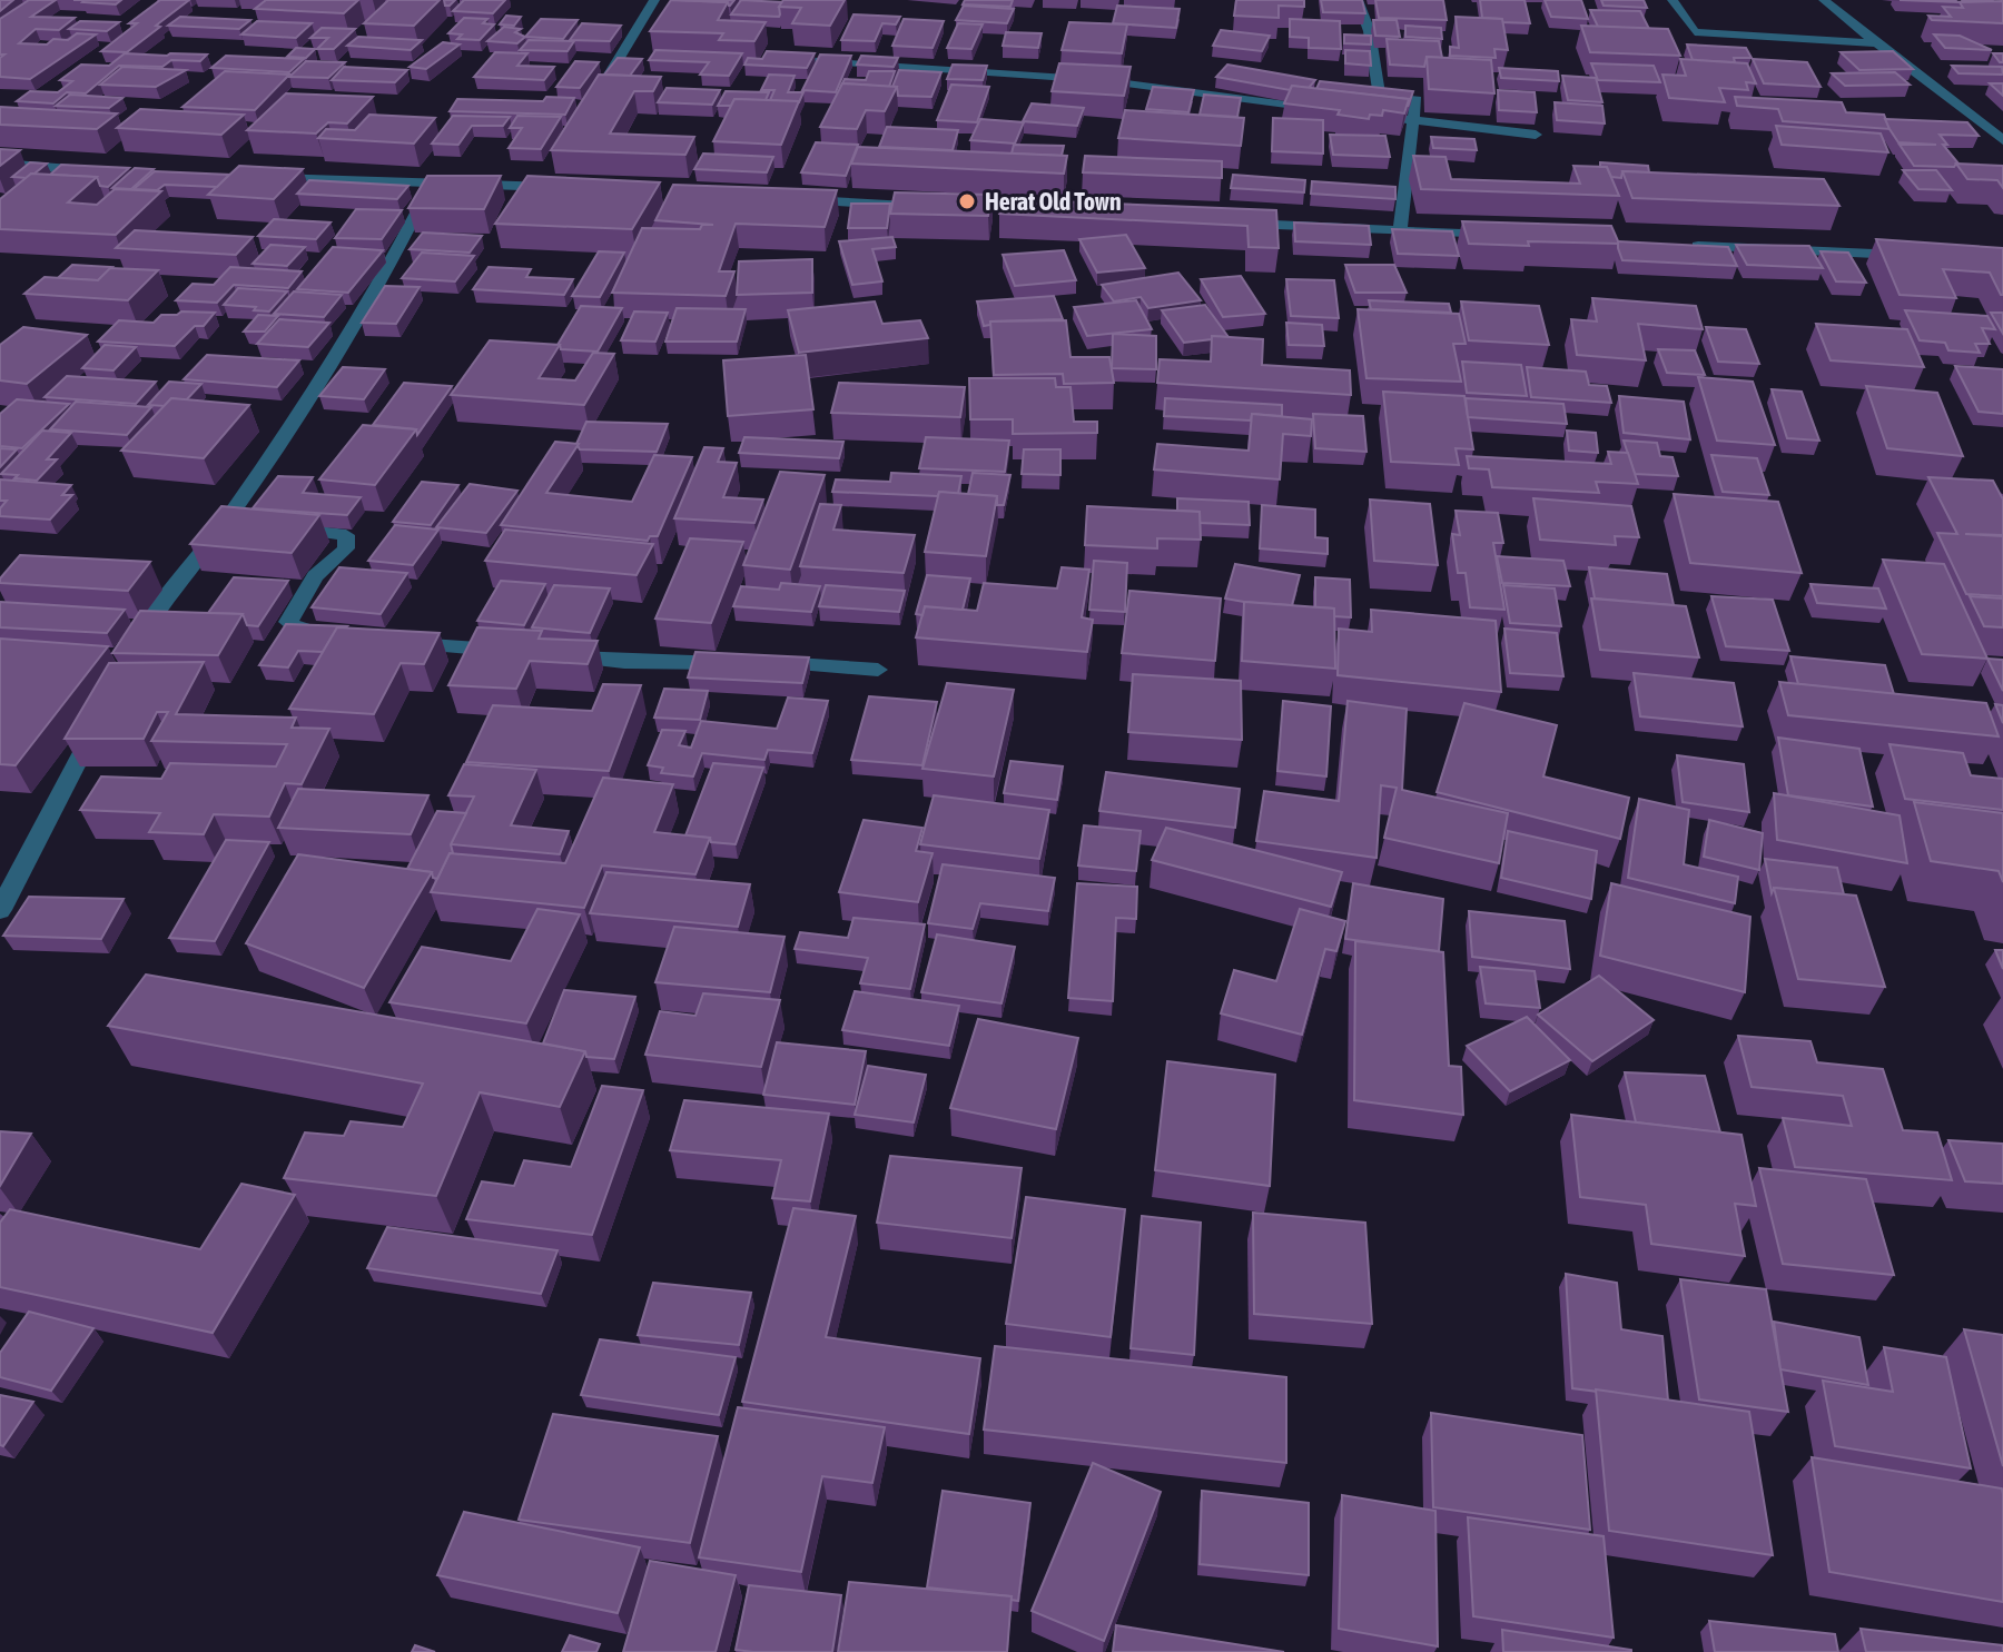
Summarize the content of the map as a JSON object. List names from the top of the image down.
{
  "places": ["Herat Old Town"]
}
